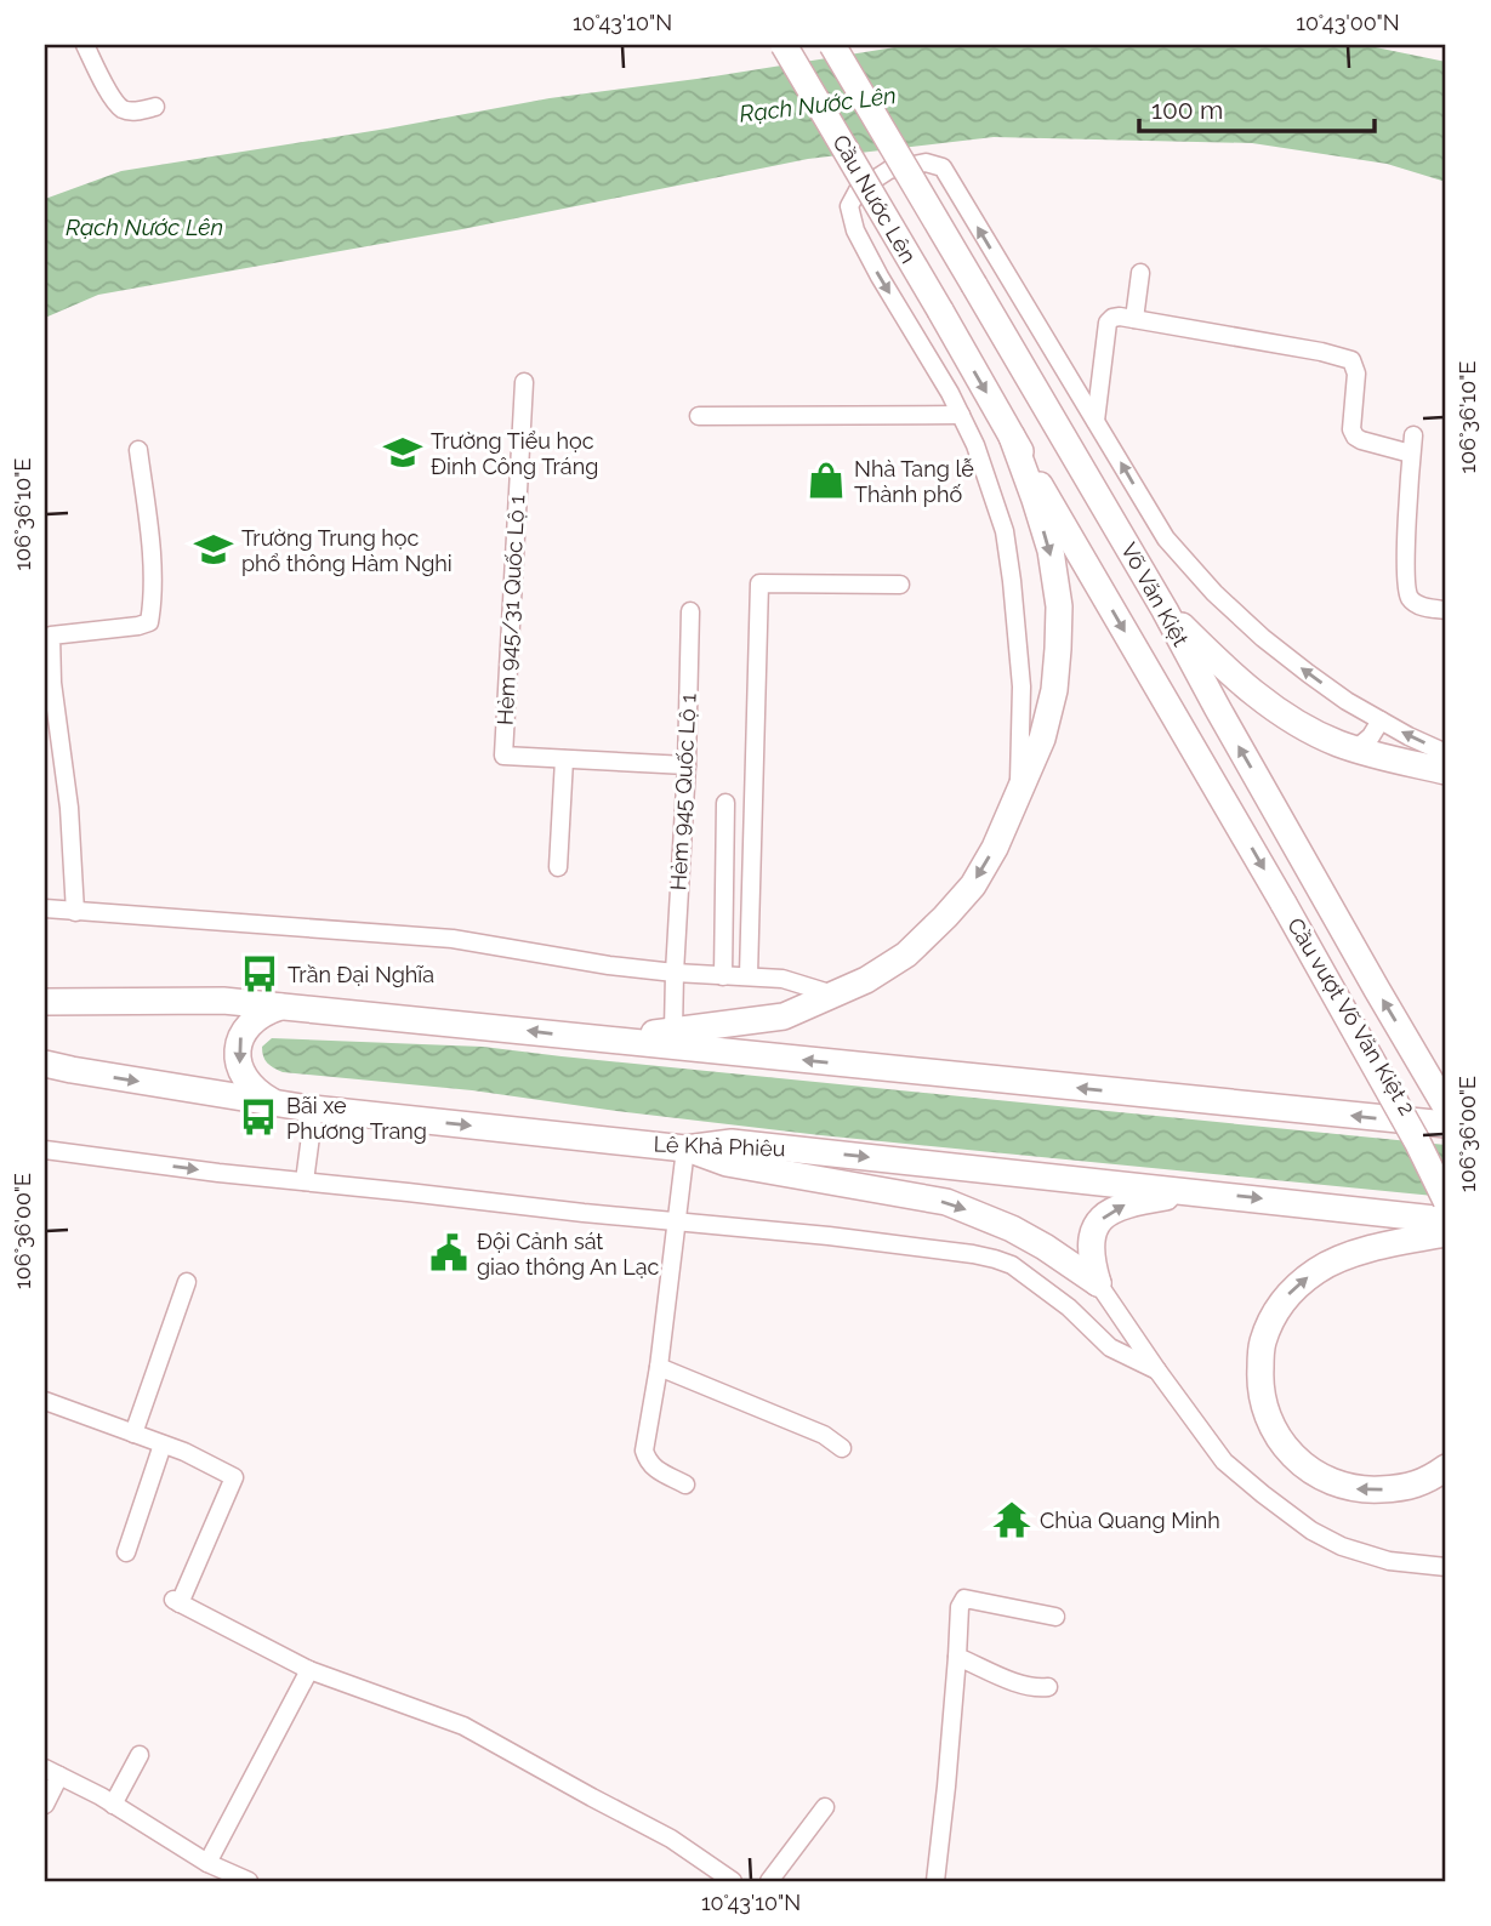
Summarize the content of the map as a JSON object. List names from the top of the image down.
{
  "streets": {
    "highway": [
      "Cầu Nước Lên",
      "Võ Văn Kiệt",
      "Cầu vượt Võ Văn Kiệt 2",
      "Lê Khả Phiêu"
    ],
    "street": ["Hẻm 945/31 Quốc Lộ 1", "Hẻm 945 Quốc Lộ 1"]
  },
  "crossings": [
    ["Cầu Nước Lên", "Võ Văn Kiệt"],
    ["Võ Văn Kiệt", "Cầu vượt Võ Văn Kiệt 2"],
    ["Hẻm 945/31 Quốc Lộ 1", "Hẻm 945 Quốc Lộ 1"]
  ],
  "water": ["Rạch Nước Lên"],
  "places": {
    "school or university": ["Trường Tiểu học Đinh Công Tráng", "Trường Trung học phổ thông Hàm Nghi"],
    "shop": ["Nhà Tang lễ Thành phố"],
    "bus stop": ["Trần Đại Nghĩa", "Bãi xe Phương Trang"],
    "public building": ["Đội Cảnh sát giao thông An Lạc"],
    "temple": ["Chùa Quang Minh"]
  },
  "scale_bar": "100 m",
  "coordinates": [
    "10°43'10\"N",
    "10°43'00\"N",
    "106°36'10\"E",
    "106°36'00\"E"
  ]
}
